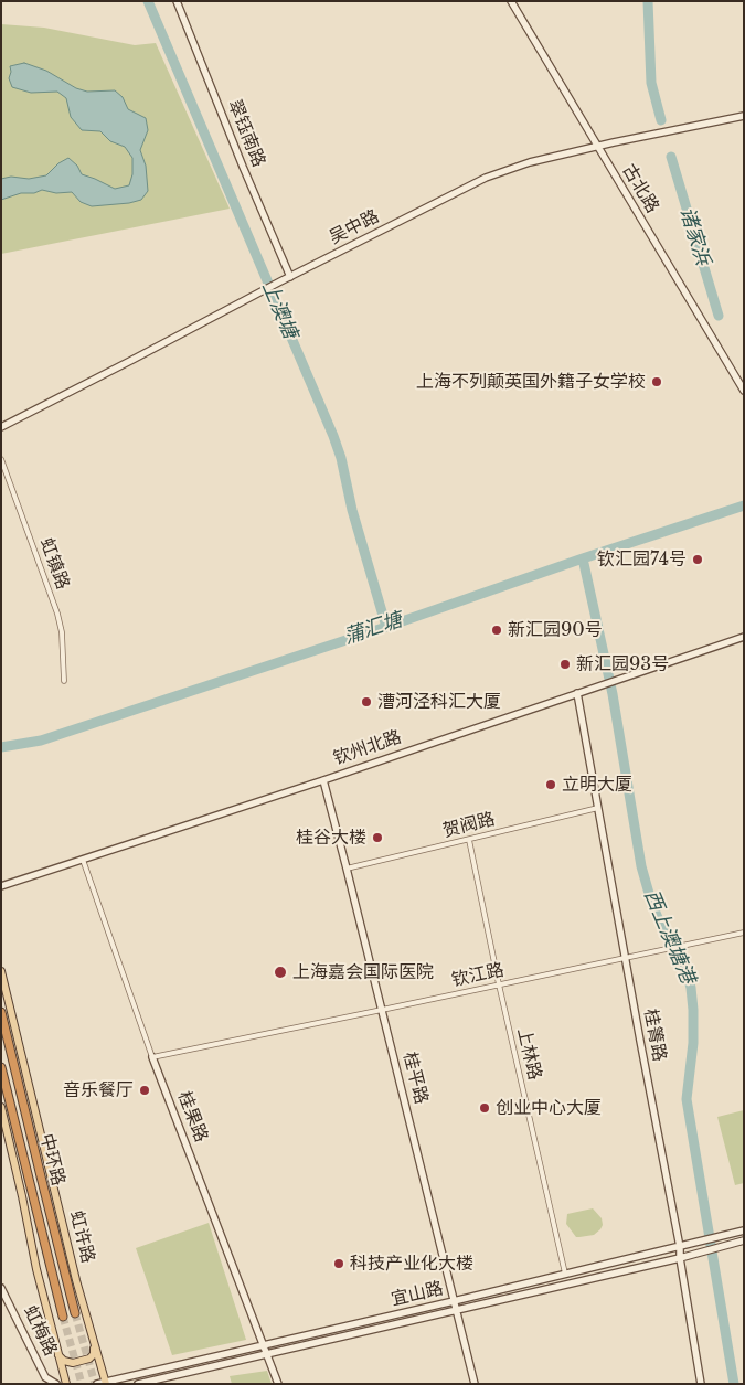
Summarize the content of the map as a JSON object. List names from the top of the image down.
{
  "streets": {
    "highway": ["中环路"],
    "main road": ["虹许路"],
    "street": [
      "翠钰南路",
      "古北路",
      "吴中路",
      "虹镇路",
      "钦州北路",
      "贺阀路",
      "钦江路",
      "桂箐路",
      "上林路",
      "桂平路",
      "桂果路",
      "宜山路",
      "虹梅路"
    ]
  },
  "crossings": [
    ["翠钰南路", "吴中路"],
    ["古北路", "吴中路"],
    ["钦州北路", "桂箐路"],
    ["钦州北路", "桂平路"],
    ["钦州北路", "桂果路"],
    ["贺阀路", "桂箐路"],
    ["贺阀路", "上林路"],
    ["贺阀路", "桂平路"],
    ["钦江路", "桂箐路"],
    ["钦江路", "上林路"],
    ["钦江路", "桂平路"],
    ["钦江路", "桂果路"],
    ["桂箐路", "宜山路"],
    ["上林路", "宜山路"],
    ["桂平路", "宜山路"],
    ["桂果路", "宜山路"],
    ["虹许路", "宜山路"]
  ],
  "water": [
    "诸家浜",
    "上澳塘",
    "蒲汇塘",
    "西上澳塘港"
  ],
  "places": [
    "上海不列颠英国外籍子女学校",
    "钦汇园74号",
    "新汇园90号",
    "新汇园93号",
    "漕河泾科汇大厦",
    "立明大厦",
    "桂谷大楼",
    "上海嘉会国际医院",
    "音乐餐厅",
    "创业中心大厦",
    "科技产业化大楼"
  ]
}
